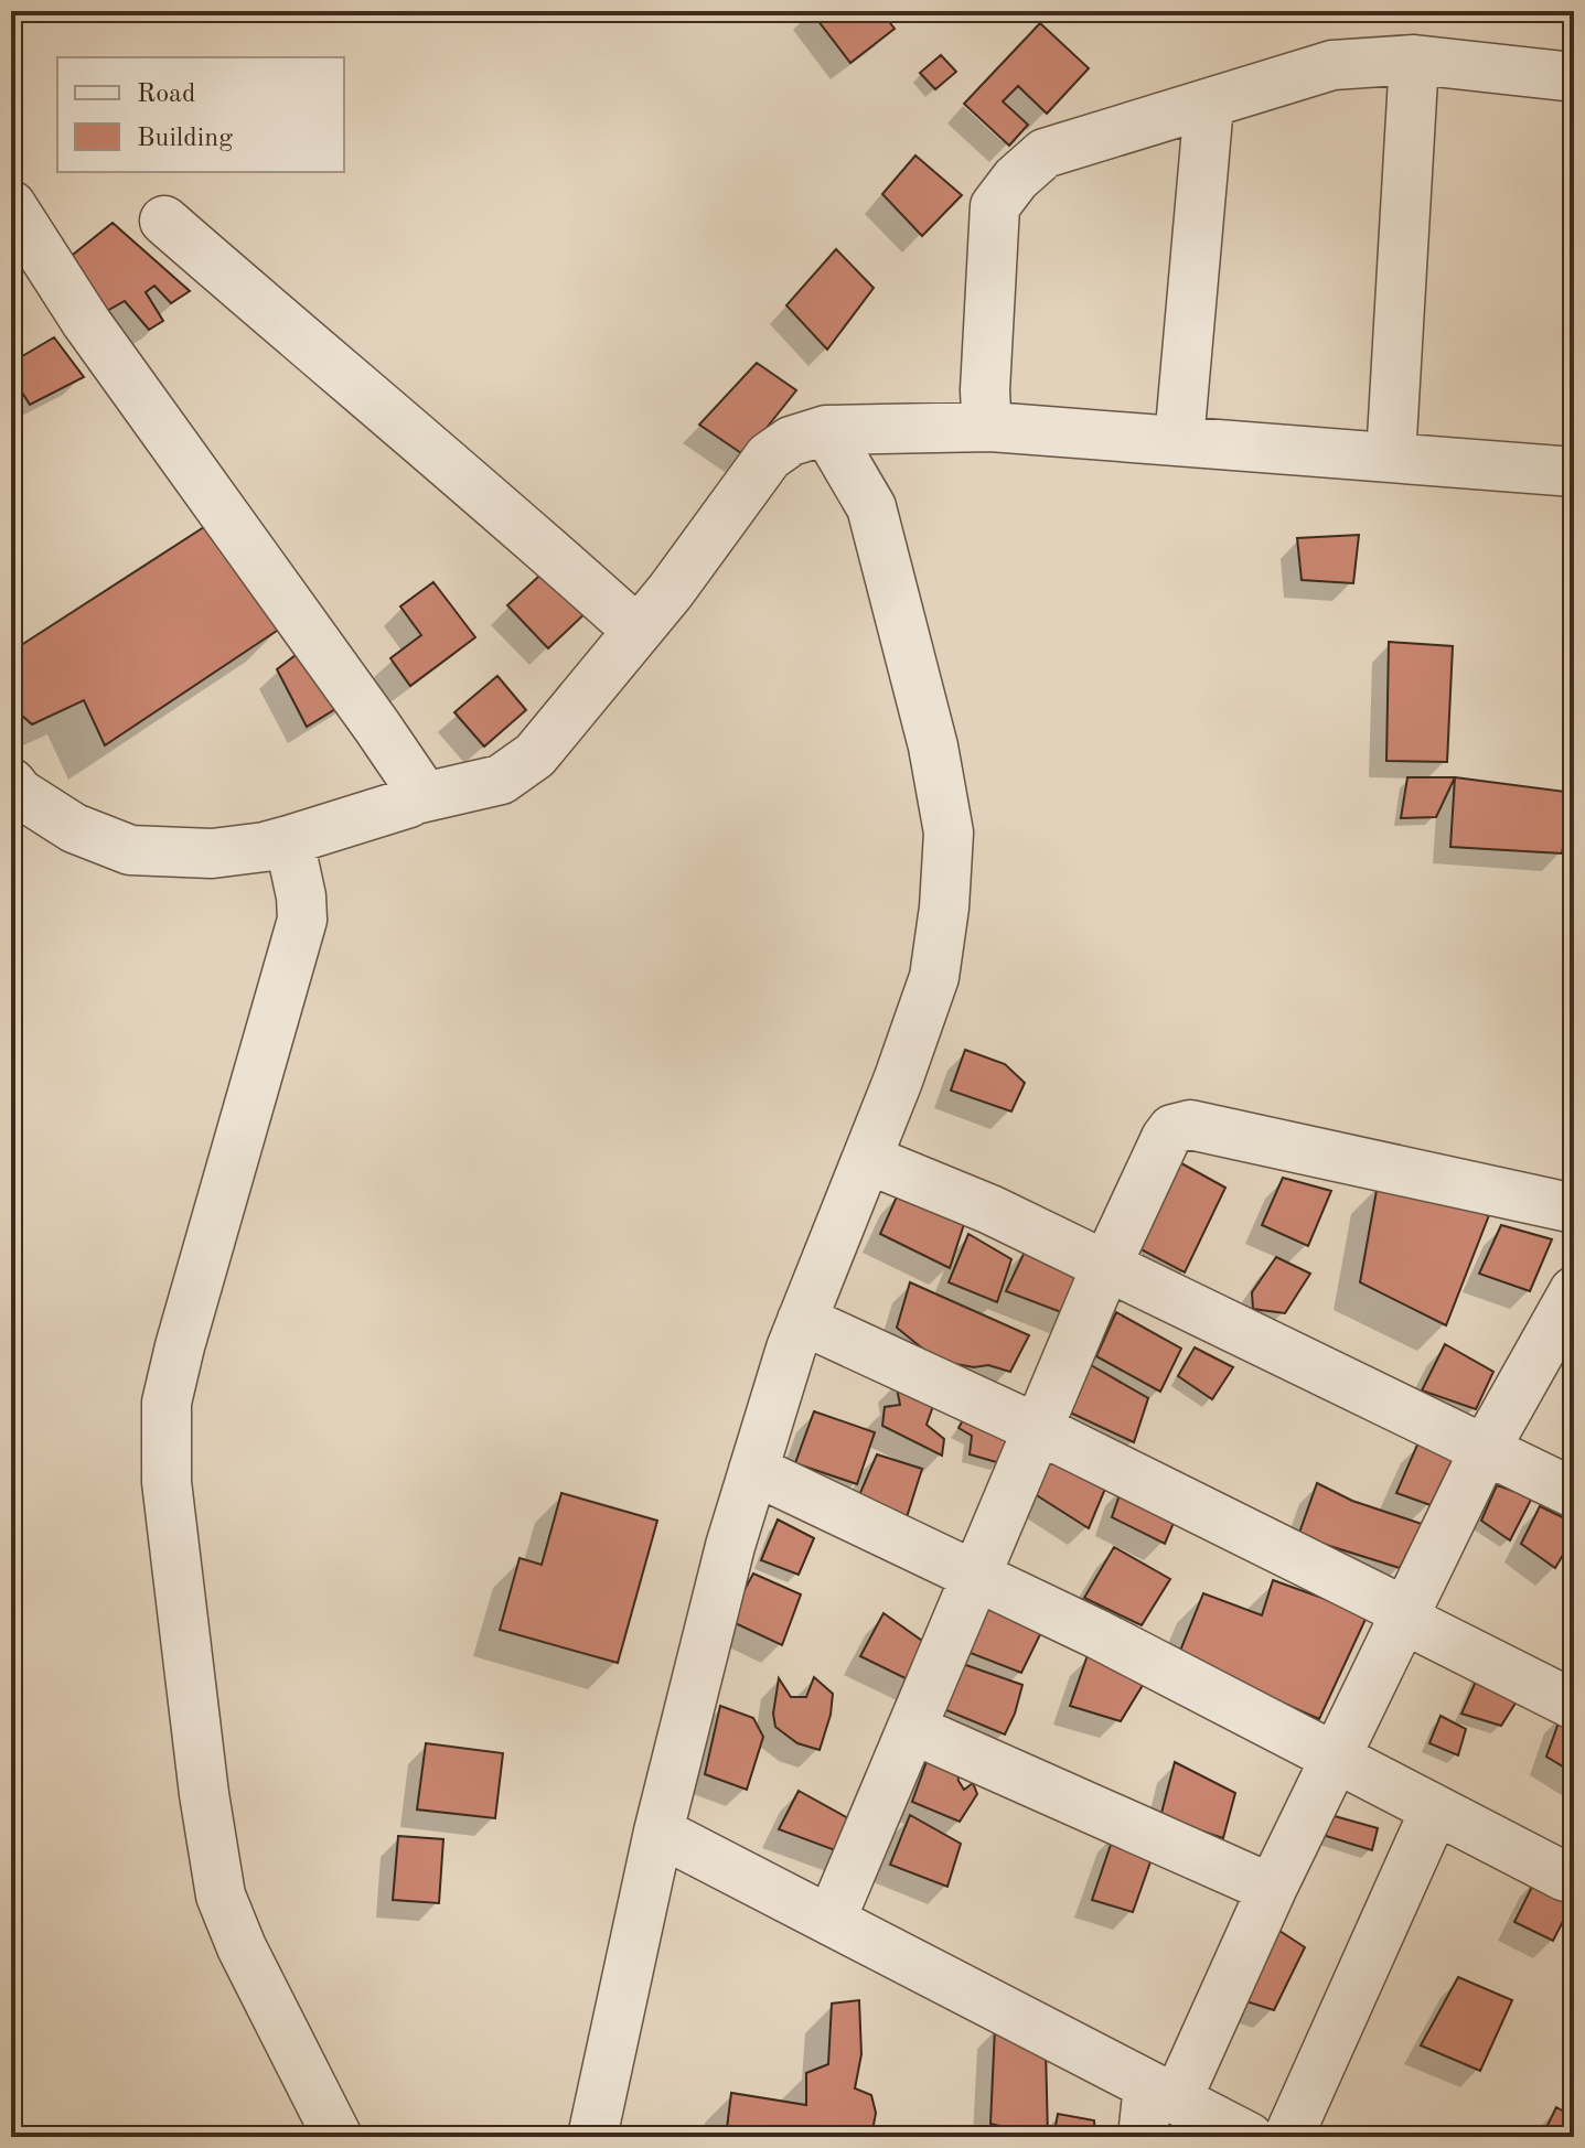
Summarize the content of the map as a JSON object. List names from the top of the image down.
{
  "legend": ["Road", "Building"]
}
